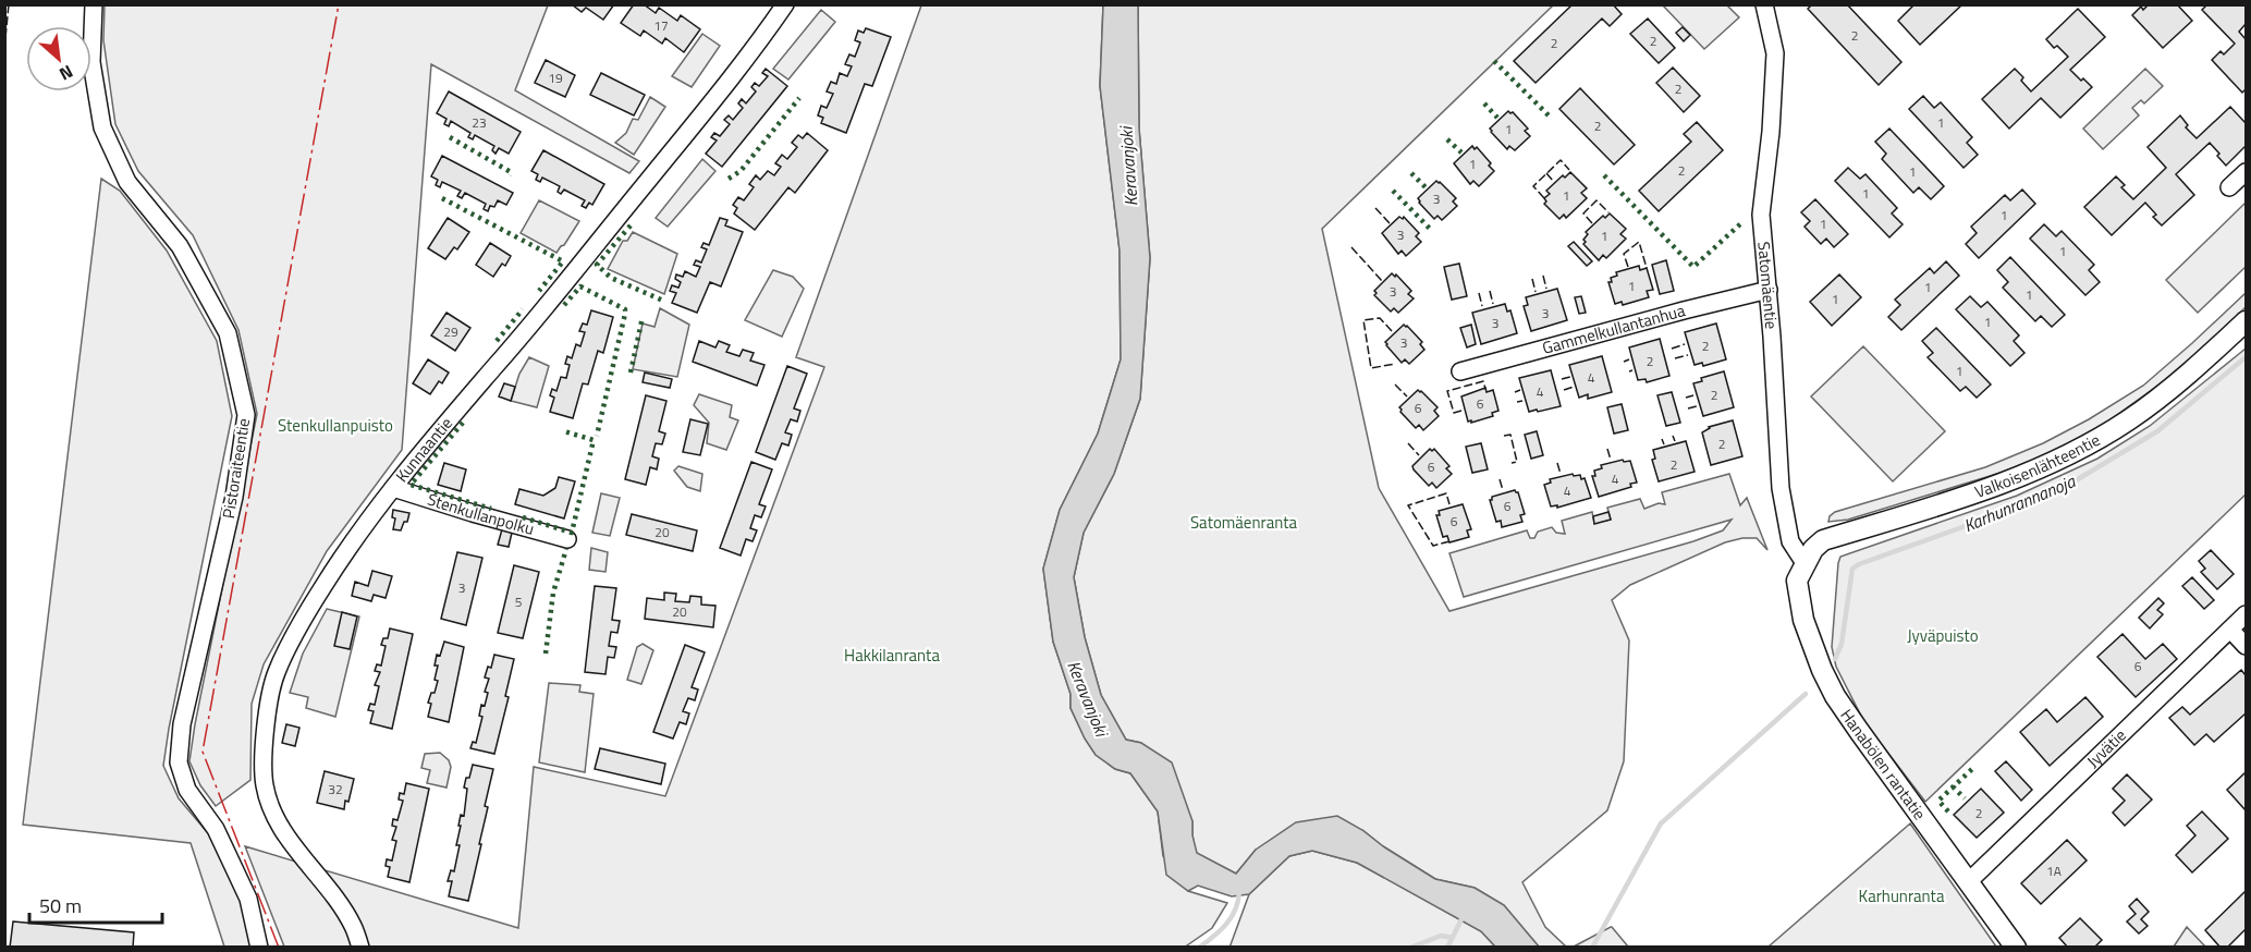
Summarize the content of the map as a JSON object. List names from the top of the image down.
{
  "streets": {
    "street": [
      "Satomäentie",
      "Gammelkullantanhua",
      "Kunnaantie",
      "Valkoisenlähteentie",
      "Pistoraiteentie",
      "Stenkullanpolku",
      "Jyvätie",
      "Hanabölen rantatie"
    ]
  },
  "crossings": [
    ["Satomäentie", "Gammelkullantanhua"],
    ["Satomäentie", "Valkoisenlähteentie"],
    ["Satomäentie", "Hanabölen rantatie"],
    ["Kunnaantie", "Stenkullanpolku"],
    ["Valkoisenlähteentie", "Hanabölen rantatie"],
    ["Jyvätie", "Hanabölen rantatie"]
  ],
  "water": ["Keravanjoki", "Karhunrannanoja"],
  "parks": [
    "Stenkullanpuisto",
    "Satomäenranta",
    "Jyväpuisto",
    "Hakkilanranta",
    "Karhunranta"
  ],
  "house_numbers": [
    "17",
    "2",
    "2",
    "2",
    "19",
    "2",
    "23",
    "1",
    "2",
    "1",
    "1",
    "2",
    "1",
    "1",
    "1",
    "3",
    "1",
    "1",
    "3",
    "1",
    "1",
    "1",
    "1",
    "3",
    "1",
    "1",
    "3",
    "1",
    "3",
    "29",
    "3",
    "2",
    "2",
    "1",
    "4",
    "4",
    "2",
    "6",
    "6",
    "2",
    "2",
    "6",
    "4",
    "4",
    "6",
    "6",
    "20",
    "3",
    "5",
    "20",
    "6",
    "32",
    "2",
    "1A"
  ],
  "scale_bar": "50 m",
  "north": "bottom right"
}
